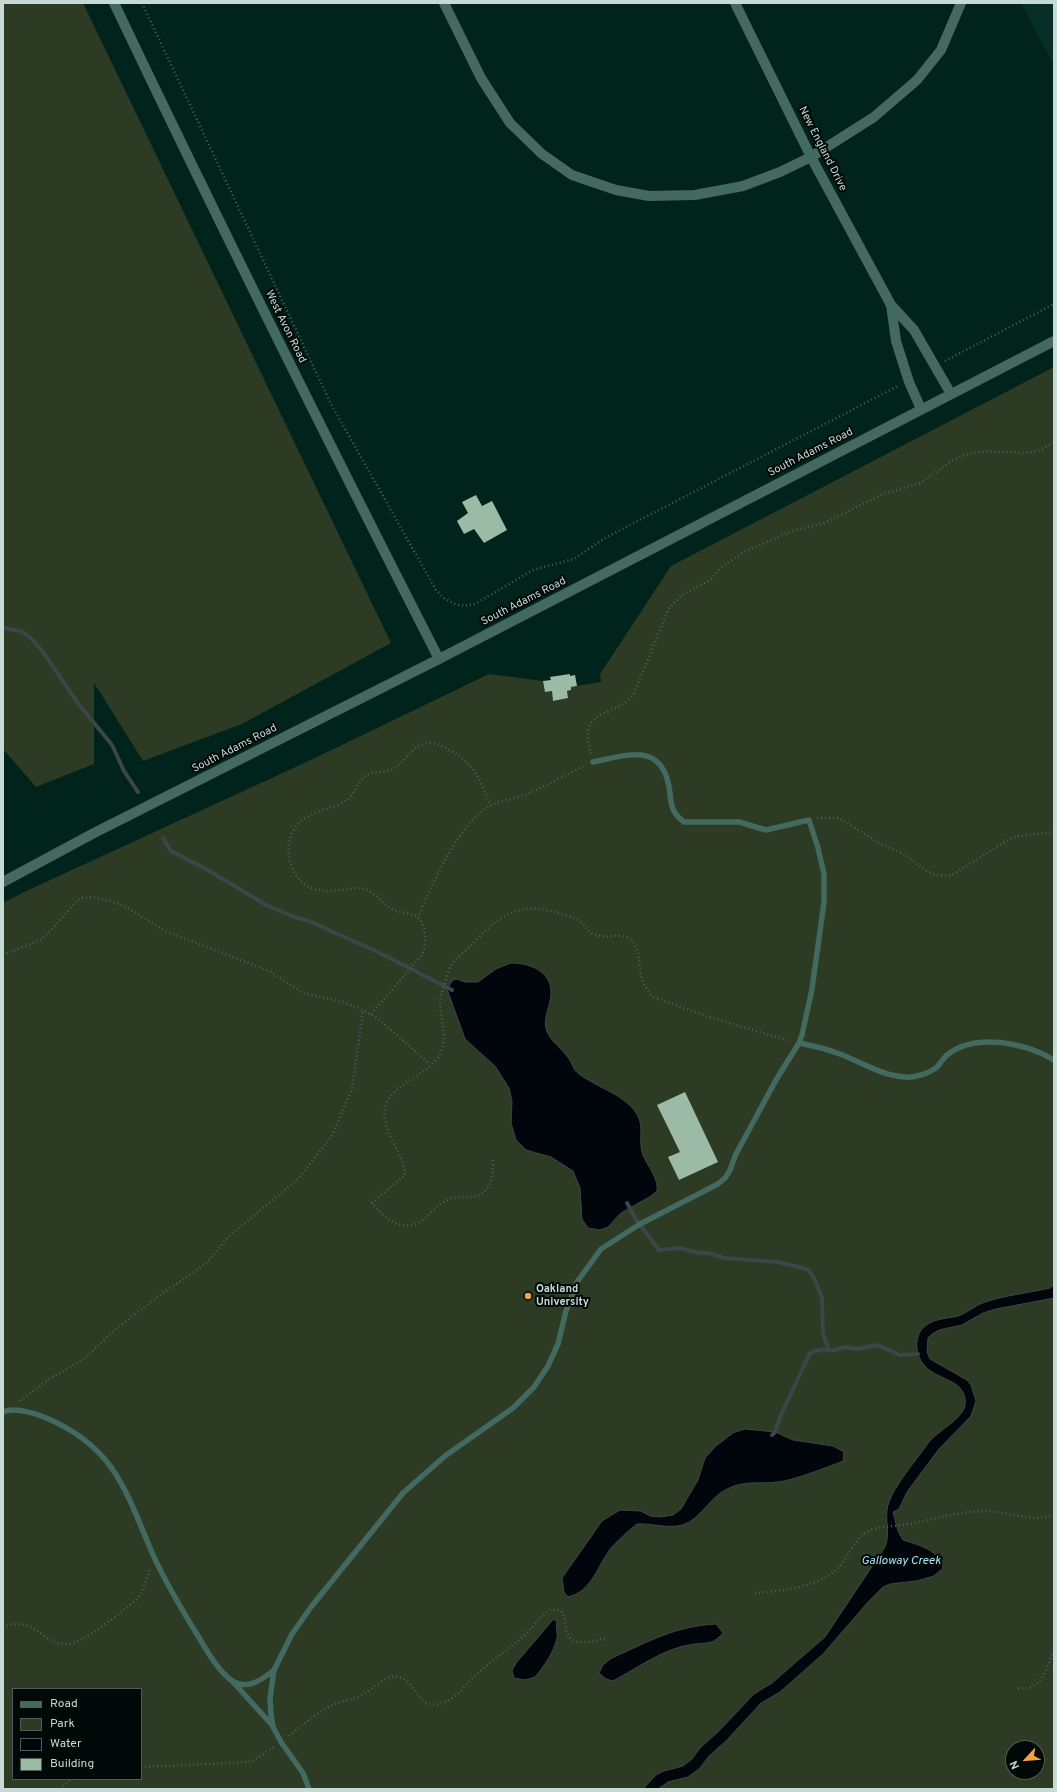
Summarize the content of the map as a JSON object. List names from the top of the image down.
{
  "streets": {
    "street": ["New England Drive", "West Avon Road", "South Adams Road"]
  },
  "crossings": [
    ["New England Drive", "South Adams Road"],
    ["West Avon Road", "South Adams Road"]
  ],
  "water": ["Galloway Creek"],
  "places": ["Oakland University"],
  "legend": [
    "Road",
    "Park",
    "Water",
    "Building"
  ],
  "north": "bottom left"
}
